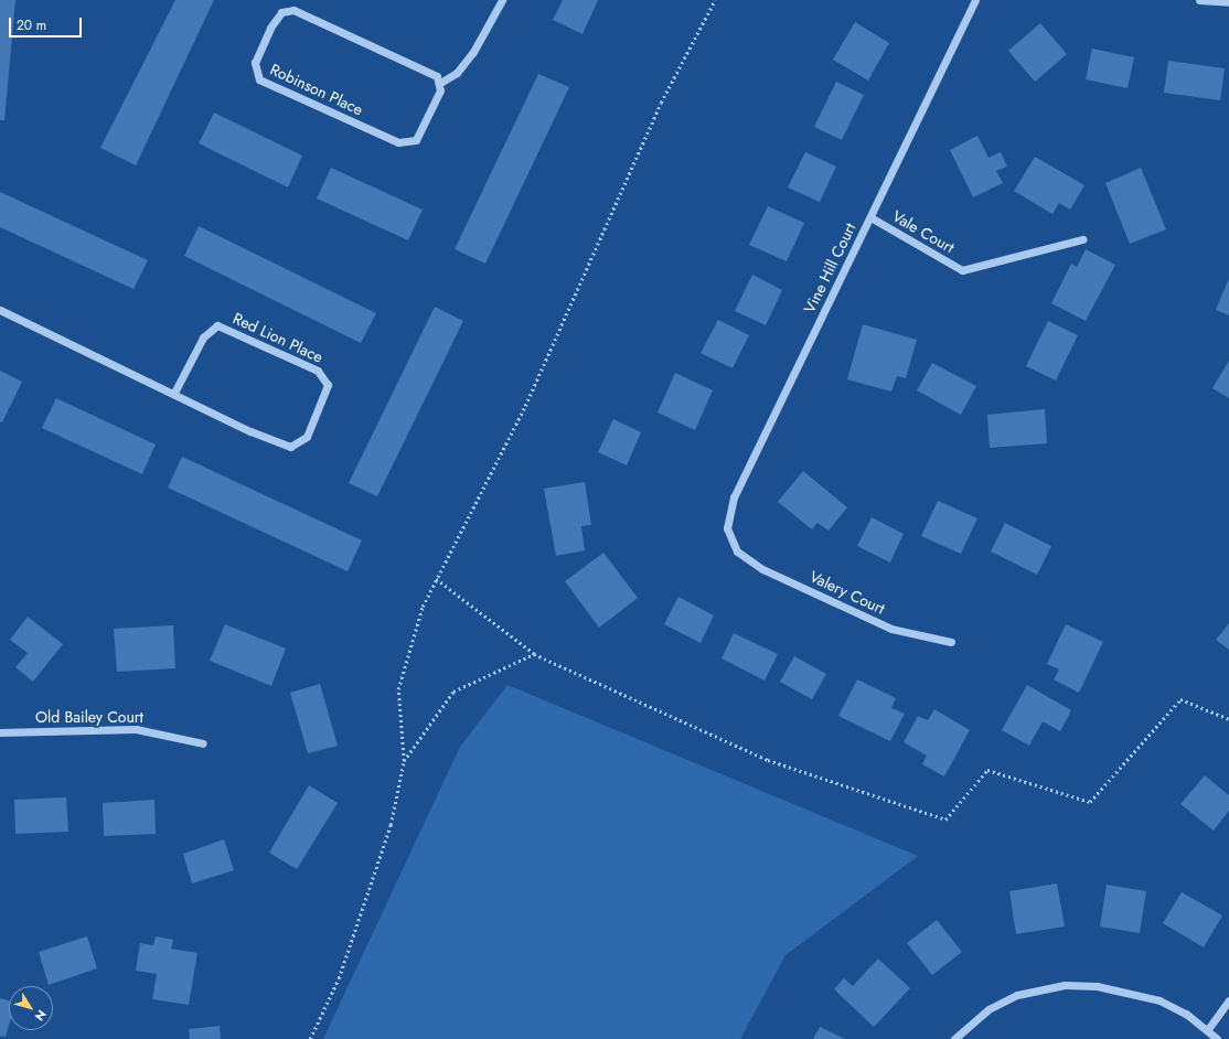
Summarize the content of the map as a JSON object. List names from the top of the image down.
{
  "streets": {
    "street": [
      "Robinson Place",
      "Vale Court",
      "Vine Hill Court",
      "Red Lion Place",
      "Valery Court",
      "Old Bailey Court"
    ]
  },
  "crossings": [
    ["Vale Court", "Vine Hill Court"],
    ["Vine Hill Court", "Valery Court"]
  ],
  "scale_bar": "20 m",
  "north": "bottom right"
}
